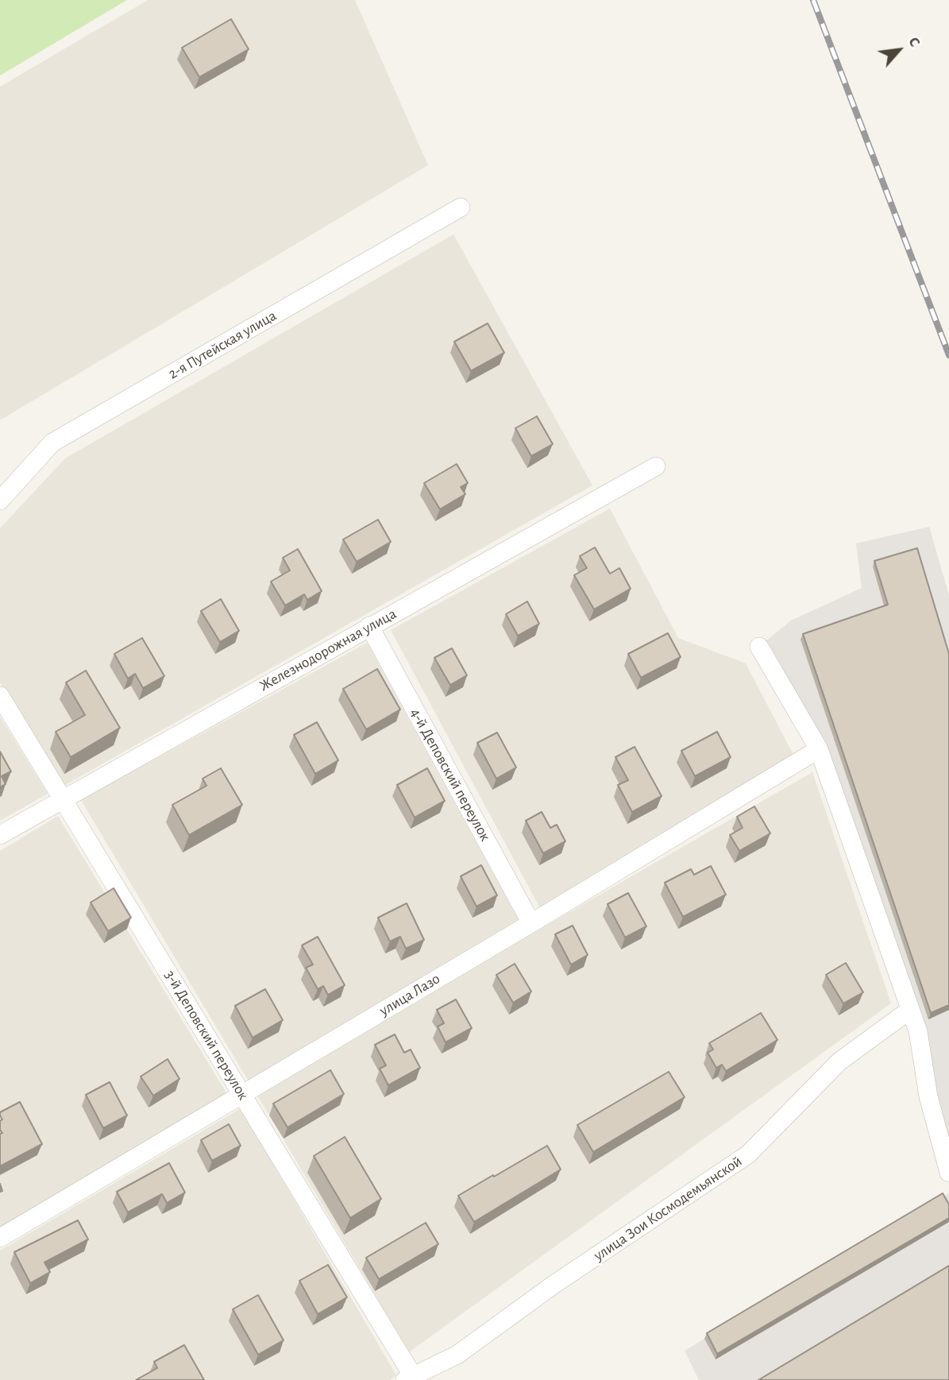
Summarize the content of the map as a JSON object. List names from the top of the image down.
{
  "streets": {
    "street": [
      "2-я Путейская улица",
      "Железнодорожная улица",
      "4-й Деповский переулок",
      "улица Лазо",
      "3-й Деповский переулок",
      "улица Зои Космодемьянской"
    ]
  },
  "crossings": [
    ["Железнодорожная улица", "4-й Деповский переулок"],
    ["Железнодорожная улица", "3-й Деповский переулок"],
    ["4-й Деповский переулок", "улица Лазо"],
    ["улица Лазо", "3-й Деповский переулок"],
    ["3-й Деповский переулок", "улица Зои Космодемьянской"]
  ],
  "north": "top right"
}
